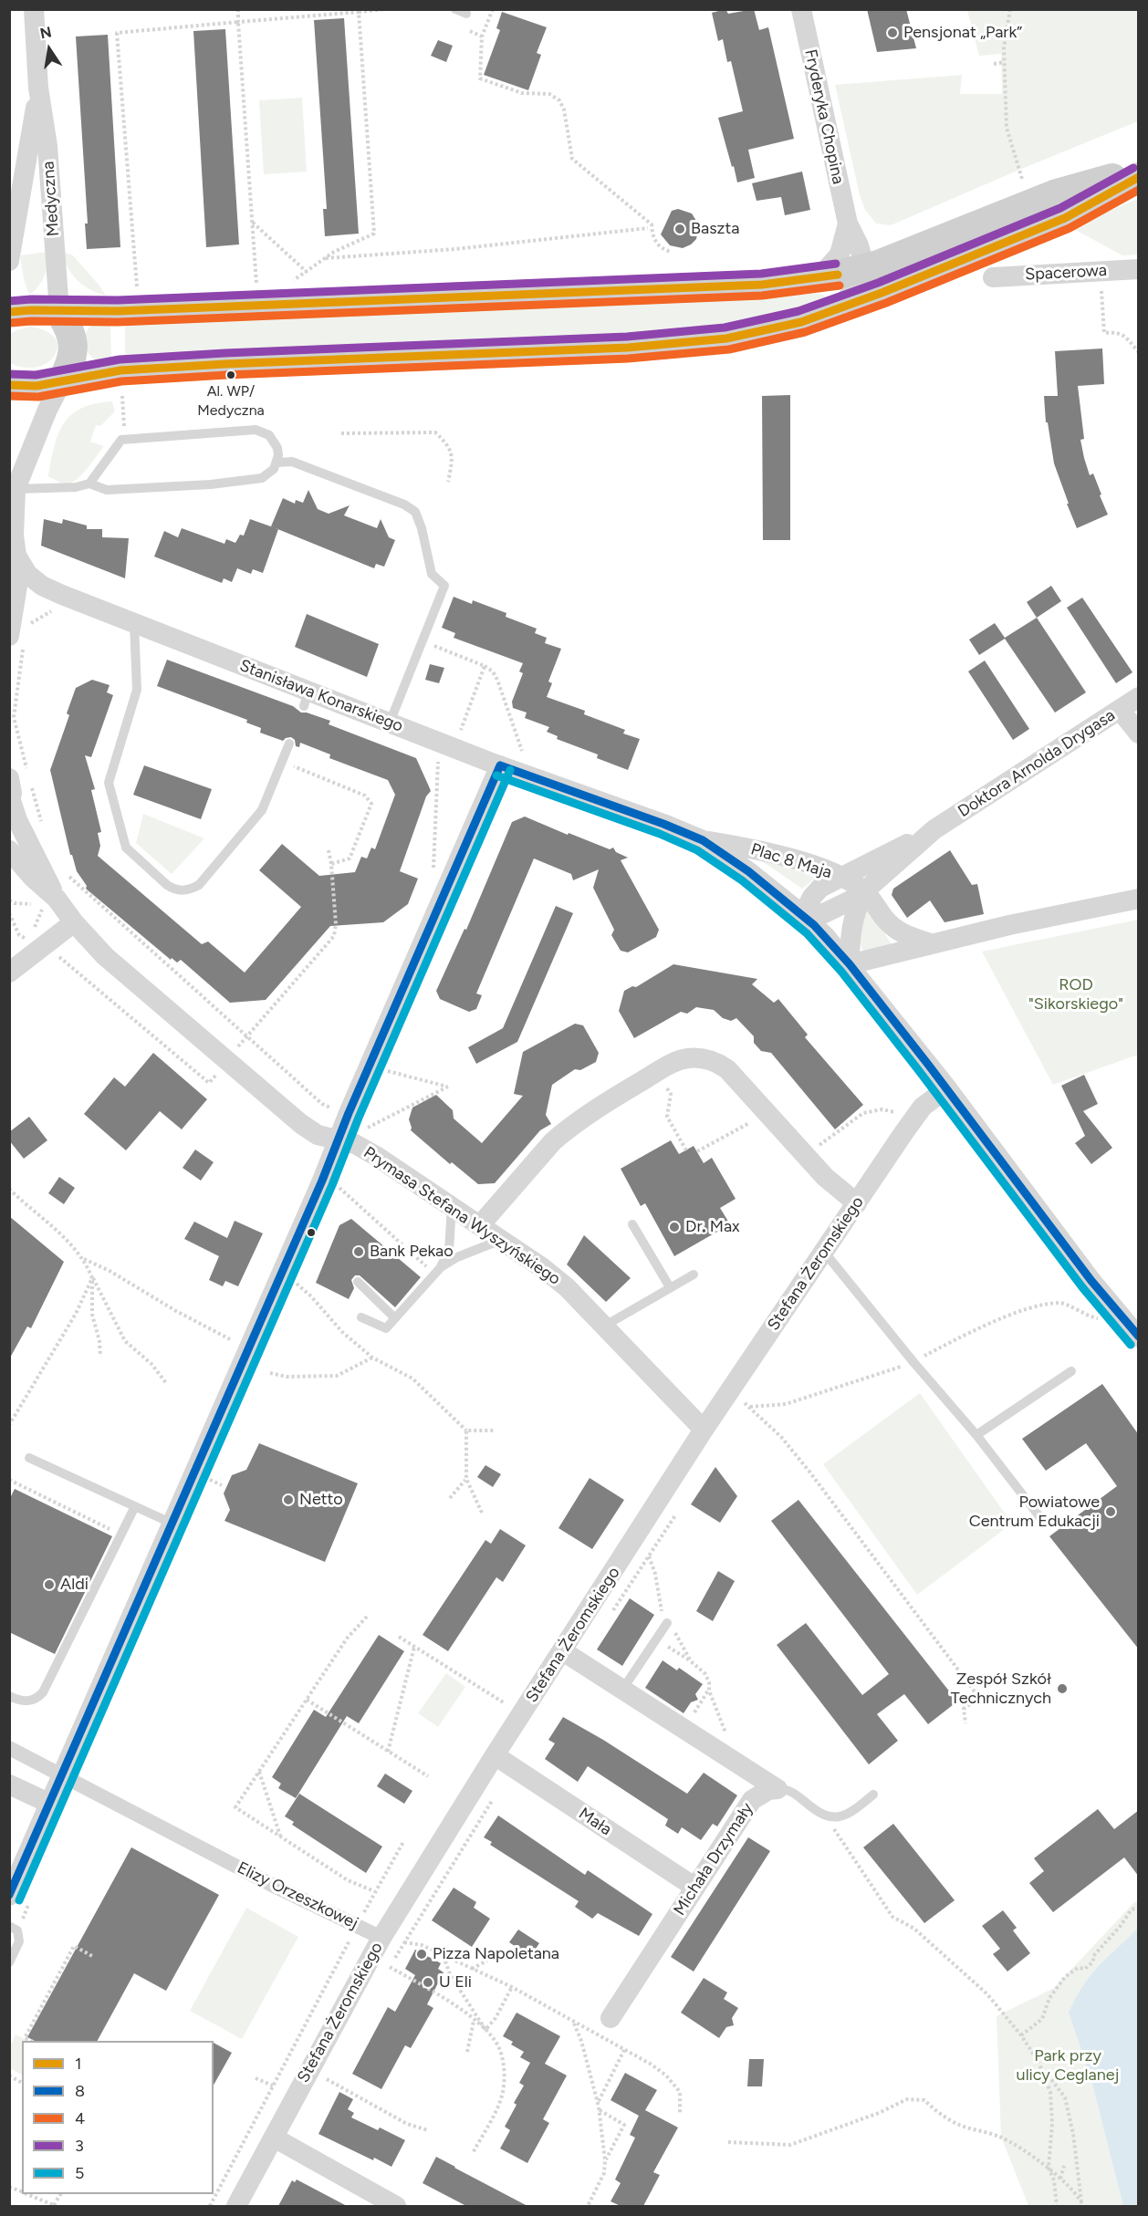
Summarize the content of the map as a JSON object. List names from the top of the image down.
{
  "streets": {
    "street": [
      "Fryderyka Chopina",
      "Medyczna",
      "Spacerowa",
      "Stanisława Konarskiego",
      "Doktora Arnolda Drygasa",
      "Plac 8 Maja",
      "Prymasa Stefana Wyszyńskiego",
      "Stefana Żeromskiego",
      "Mała",
      "Michała Drzymały",
      "Elizy Orzeszkowej"
    ]
  },
  "crossings": [
    ["Stanisława Konarskiego", "Plac 8 Maja"],
    ["Doktora Arnolda Drygasa", "Plac 8 Maja"],
    ["Plac 8 Maja", "Stefana Żeromskiego"],
    ["Prymasa Stefana Wyszyńskiego", "Stefana Żeromskiego"],
    ["Stefana Żeromskiego", "Mała"],
    ["Stefana Żeromskiego", "Elizy Orzeszkowej"],
    ["Mała", "Michała Drzymały"]
  ],
  "parks": ["ROD \"Sikorskiego\"", "Park przy ulicy Ceglanej"],
  "places": [
    "Pensjonat „Park”",
    "Baszta",
    "Al. WP/ Medyczna",
    "Dr. Max",
    "Bank Pekao",
    "Netto",
    "Powiatowe Centrum Edukacji",
    "Aldi",
    "Zespół Szkół Technicznych",
    "Pizza Napoletana",
    "U Eli"
  ],
  "lines": [
    "transit line 3",
    "transit line 1",
    "transit line 4",
    "transit line 8",
    "transit line 5"
  ],
  "legend": [
    "1",
    "8",
    "4",
    "3",
    "5"
  ],
  "north": "top"
}
